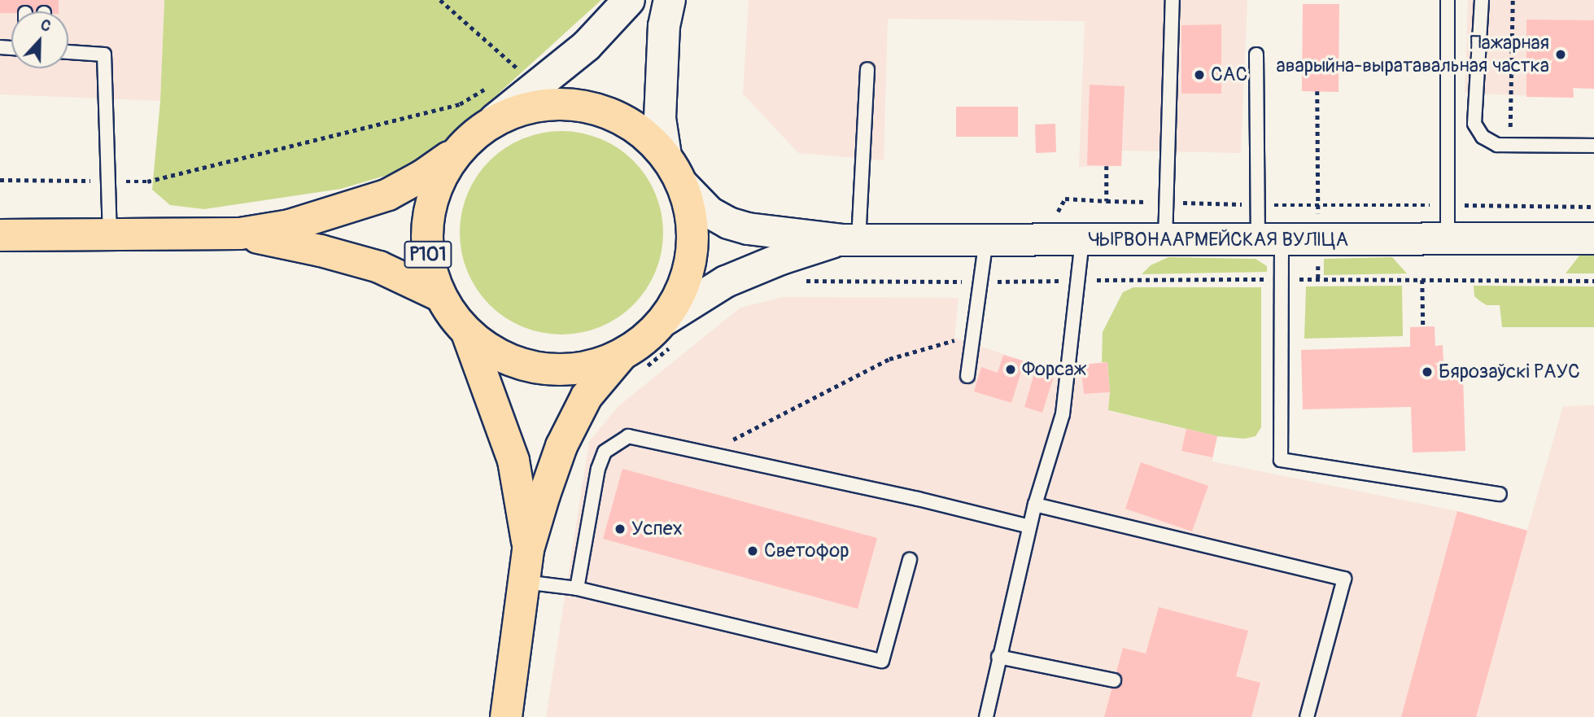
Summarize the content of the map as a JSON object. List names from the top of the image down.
{
  "streets": {
    "main road": ["ЧЫРВОНААРМЕЙСКАЯ ВУЛІЦА", "Р101"]
  },
  "crossings": [
    ["ЧЫРВОНААРМЕЙСКАЯ ВУЛІЦА", "Р101"]
  ],
  "places": [
    "Пажарная аварыйна-выратавальная частка",
    "САС",
    "Форсаж",
    "Бярозаўскі РАУС",
    "Успех",
    "Светофор"
  ],
  "north": "top"
}
